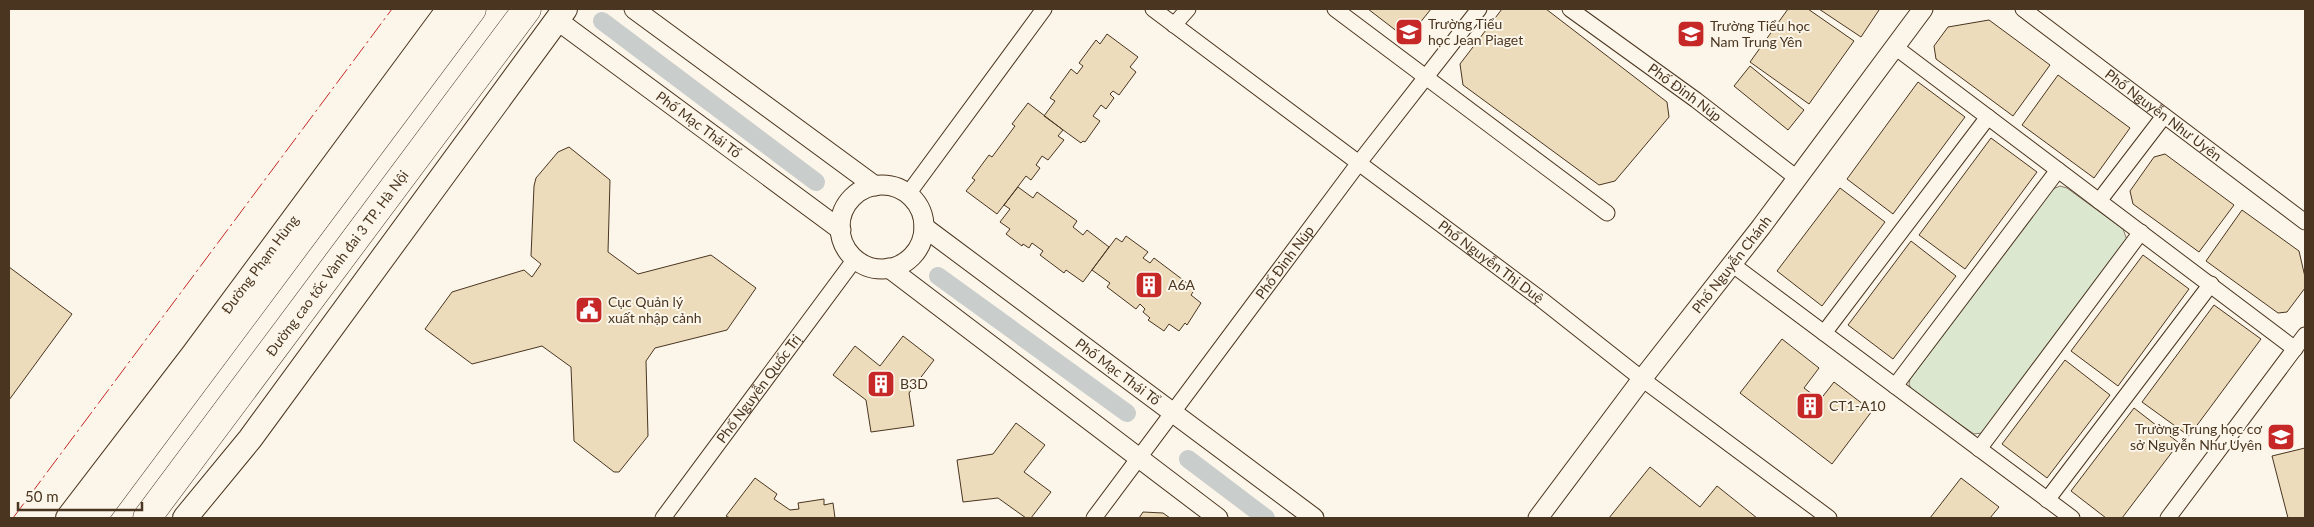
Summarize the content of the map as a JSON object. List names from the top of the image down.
{
  "streets": {
    "highway": ["Đường cao tốc Vành đai 3 TP. Hà Nội"],
    "main road": ["Đường Phạm Hùng"],
    "street": [
      "Phố Đinh Núp",
      "Phố Nguyễn Như Uyên",
      "Phố Mạc Thái Tổ",
      "Phố Nguyễn Thị Duệ",
      "Phố Nguyễn Chánh",
      "Phố Nguyễn Quốc Trị"
    ]
  },
  "crossings": [
    ["Phố Đinh Núp", "Phố Mạc Thái Tổ"],
    ["Phố Đinh Núp", "Phố Nguyễn Thị Duệ"],
    ["Phố Đinh Núp", "Phố Nguyễn Chánh"],
    ["Phố Mạc Thái Tổ", "Phố Nguyễn Quốc Trị"],
    ["Phố Nguyễn Thị Duệ", "Phố Nguyễn Chánh"]
  ],
  "places": {
    "school or university": ["Trường Tiểu học Jean Piaget", "Trường Tiểu học Nam Trung Yên", "Trường Trung học cơ sở Nguyễn Như Uyên"],
    "building": ["A6A", "B3D", "CT1-A10"],
    "public building": ["Cục Quản lý xuất nhập cảnh"]
  },
  "scale_bar": "50 m"
}
